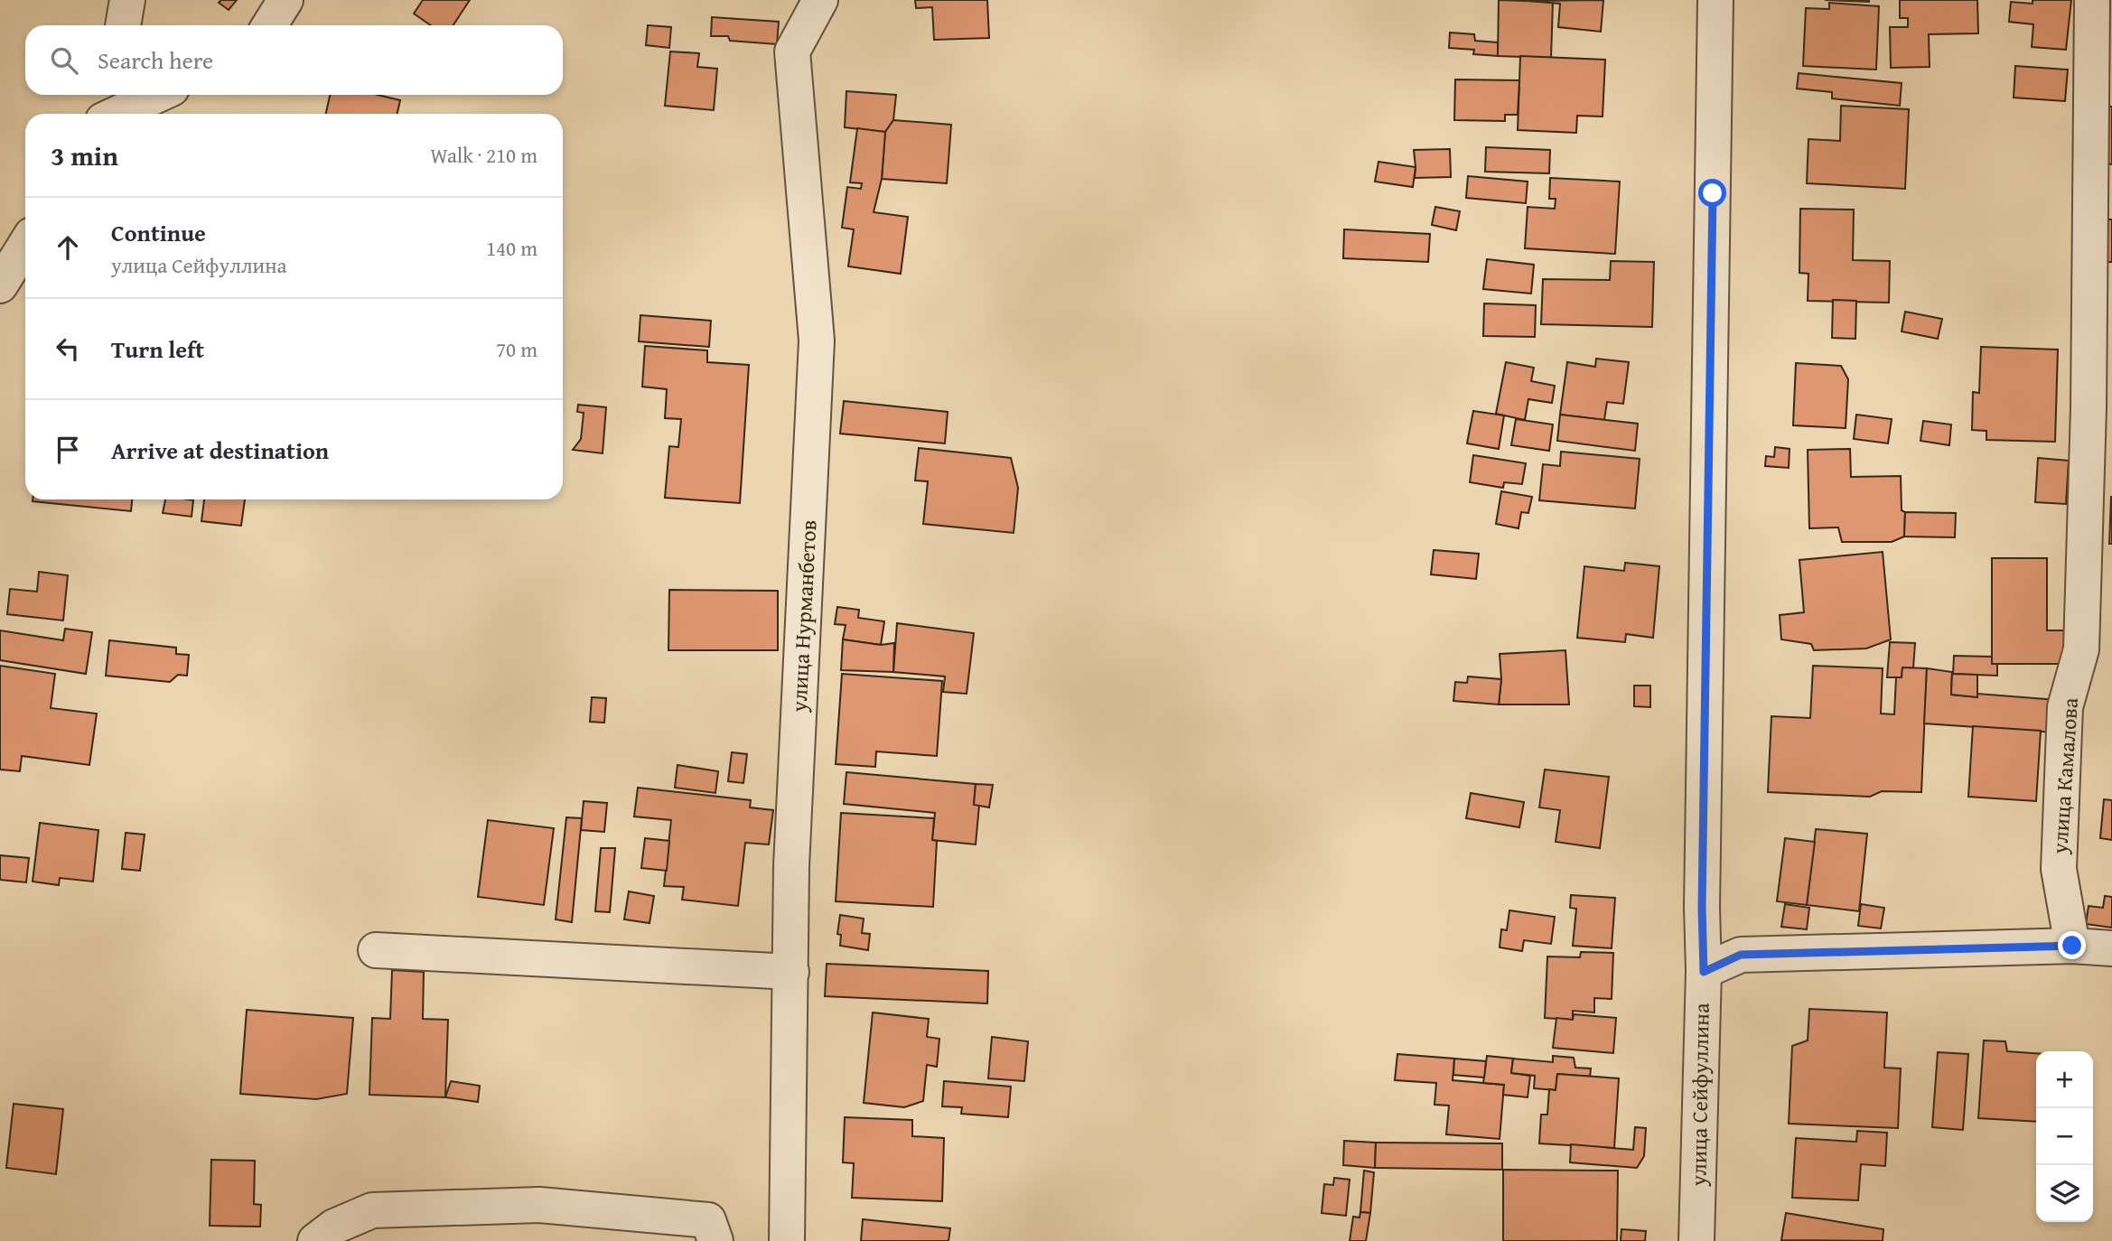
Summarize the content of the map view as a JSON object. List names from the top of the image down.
{
  "streets": {
    "street": ["улица Нурманбетов", "улица Камалова", "улица Сейфуллина"]
  },
  "page": {
    "search": "Search here",
    "heading": ["3 min", "Walk · 210 m"],
    "list": [
      ["Continue", "улица Сейфуллина", "140 m"],
      ["Turn left", "70 m"],
      "Arrive at destination"
    ],
    "map_buttons": ["+", "−"]
  }
}
